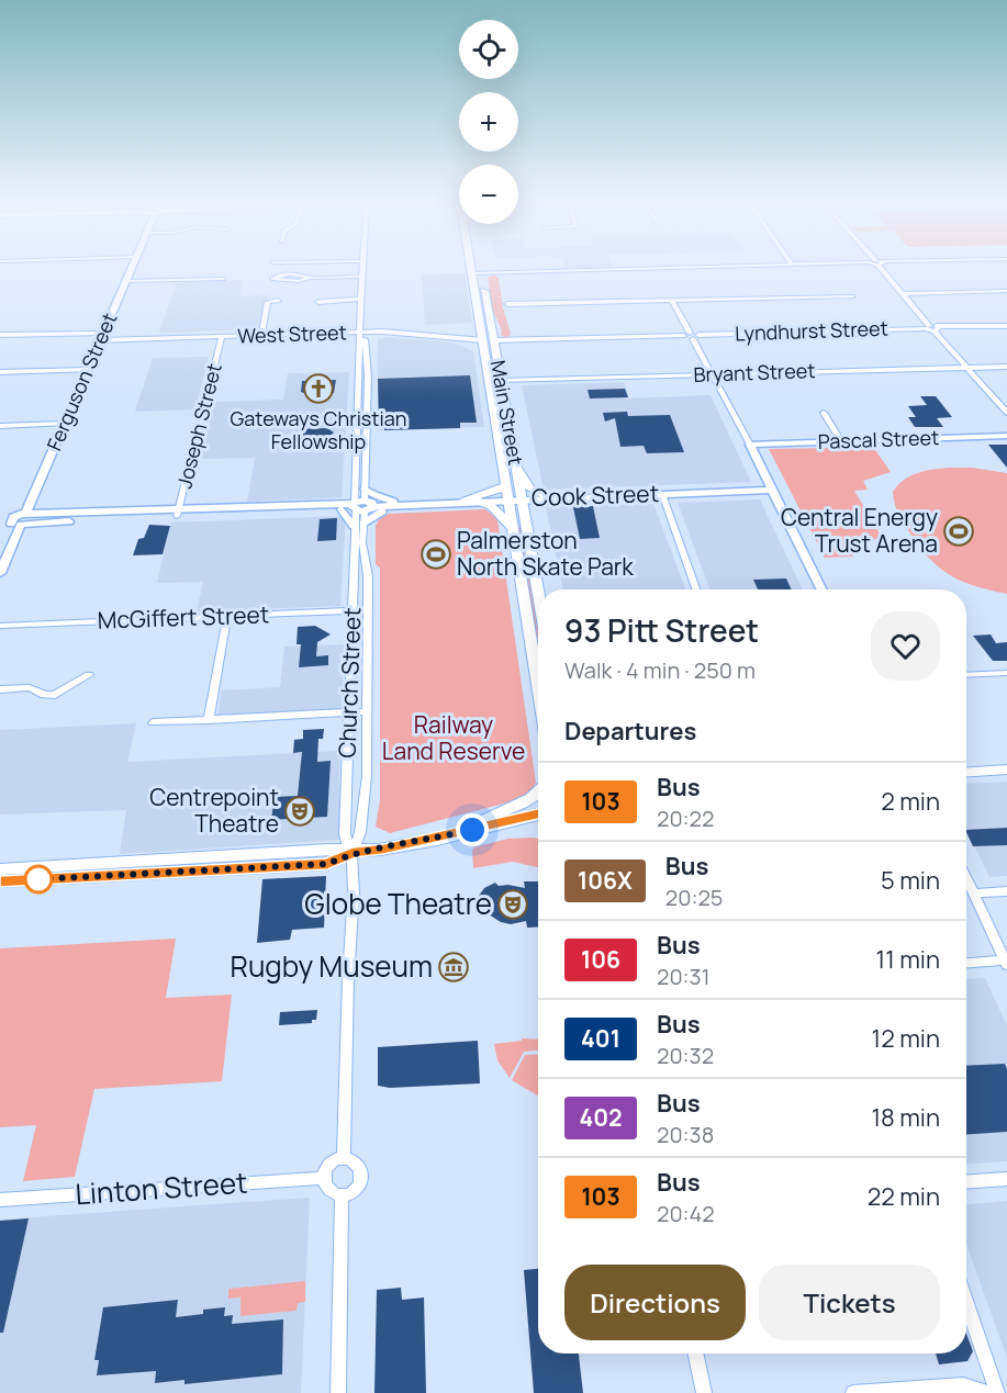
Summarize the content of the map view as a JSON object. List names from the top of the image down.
{
  "streets": {
    "main road": ["Main Street"],
    "street": [
      "Lyndhurst Street",
      "West Street",
      "Bryant Street",
      "Ferguson Street",
      "Joseph Street",
      "Pascal Street",
      "Cook Street",
      "McGiffert Street",
      "Church Street",
      "Linton Street"
    ]
  },
  "crossings": [
    ["Lyndhurst Street", "West Street"],
    ["Lyndhurst Street", "Main Street"],
    ["West Street", "Ferguson Street"],
    ["West Street", "Main Street"],
    ["West Street", "Joseph Street"],
    ["West Street", "Church Street"],
    ["Bryant Street", "Main Street"],
    ["Ferguson Street", "Cook Street"],
    ["Main Street", "Cook Street"],
    ["Joseph Street", "Cook Street"],
    ["Cook Street", "Church Street"],
    ["McGiffert Street", "Church Street"],
    ["Church Street", "Linton Street"]
  ],
  "parks": ["Railway Land Reserve"],
  "places": {
    "church": ["Gateways Christian Fellowship"],
    "sports": ["Central Energy Trust Arena", "Palmerston North Skate Park"],
    "theatre": ["Centrepoint Theatre", "Globe Theatre"],
    "museum": ["Rugby Museum"]
  },
  "lines": ["bus line 103"],
  "page": {
    "map_buttons": ["+", "−"],
    "heading": [
      ["93 Pitt Street", "Walk · 4 min · 250 m"],
      "Departures"
    ],
    "list": [
      {
        "mark": "103",
        "name": "Bus",
        "note": "20:22",
        "value": "2 min"
      },
      {
        "mark": "106X",
        "name": "Bus",
        "note": "20:25",
        "value": "5 min"
      },
      {
        "mark": "106",
        "name": "Bus",
        "note": "20:31",
        "value": "11 min"
      },
      {
        "mark": "401",
        "name": "Bus",
        "note": "20:32",
        "value": "12 min"
      },
      {
        "mark": "402",
        "name": "Bus",
        "note": "20:38",
        "value": "18 min"
      },
      {
        "mark": "103",
        "name": "Bus",
        "note": "20:42",
        "value": "22 min"
      }
    ],
    "buttons": ["Directions", "Tickets"]
  }
}
